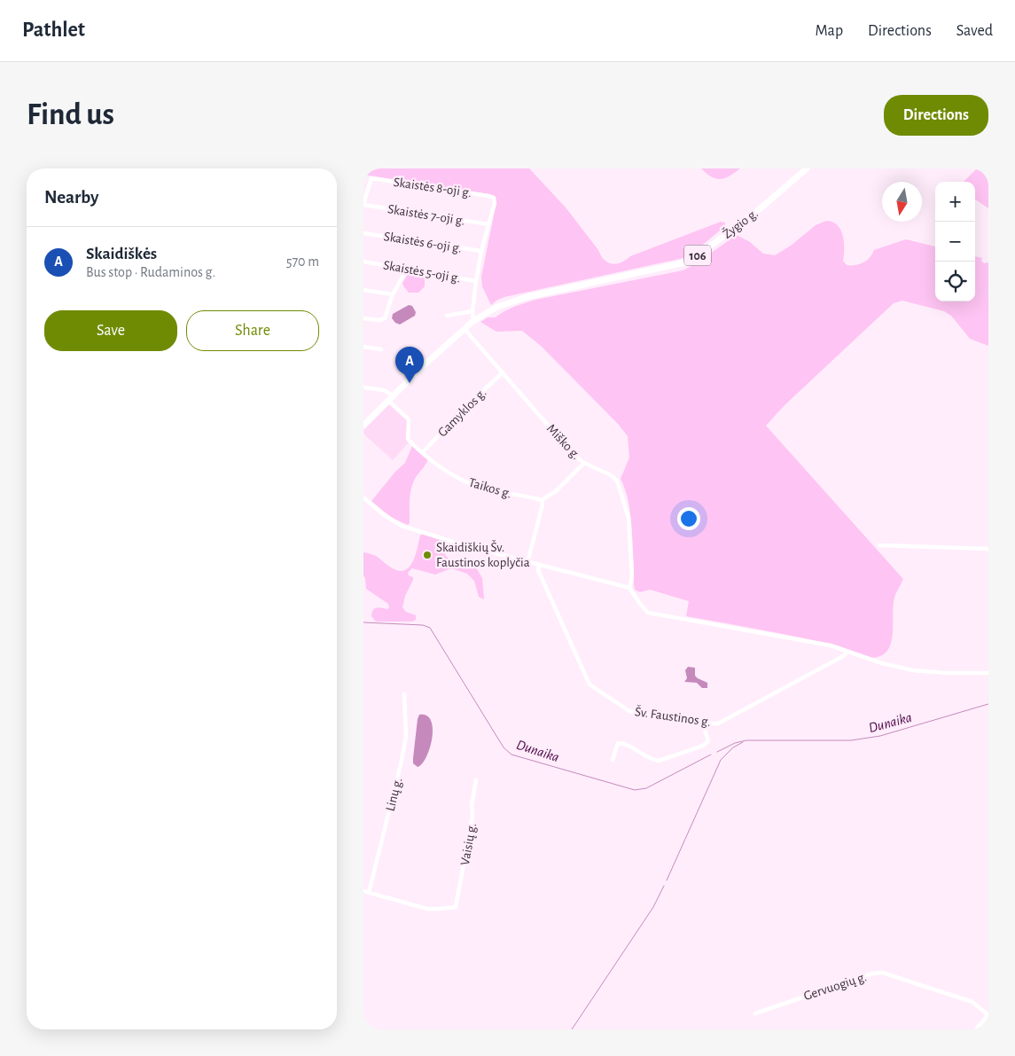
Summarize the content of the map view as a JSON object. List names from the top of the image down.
{
  "streets": {
    "main road": ["Žygio g.", "106"],
    "street": [
      "Skaistės 8-oji g.",
      "Skaistės 7-oji g.",
      "Skaistės 6-oji g.",
      "Skaistės 5-oji g.",
      "Gamyklos g.",
      "Miško g.",
      "Taikos g.",
      "Šv. Faustinos g.",
      "Linų g.",
      "Vaisių g.",
      "Gervuogių g."
    ]
  },
  "crossings": [
    ["Skaistės 8-oji g.", "Skaistės 7-oji g."],
    ["Žygio g.", "106"],
    ["Žygio g.", "Skaistės 5-oji g."],
    ["106", "Skaistės 5-oji g."],
    ["106", "Miško g."],
    ["106", "Taikos g."],
    ["Gamyklos g.", "Miško g."],
    ["Gamyklos g.", "Taikos g."],
    ["Linų g.", "Vaisių g."]
  ],
  "water": ["Dunaika"],
  "places": ["Skaidiškių Šv. Faustinos koplyčia"],
  "north": "bottom",
  "page": {
    "header": "Pathlet",
    "nav": ["Map", "Directions", "Saved"],
    "buttons": [
      "Directions",
      ["Save", "Share"]
    ],
    "title": "Find us",
    "heading": "Nearby",
    "map_buttons": ["+", "−"],
    "list": [
      {
        "mark": "A",
        "name": "Skaidiškės",
        "note": "Bus stop · Rudaminos g.",
        "value": "570 m"
      }
    ],
    "pins": "A"
  }
}
